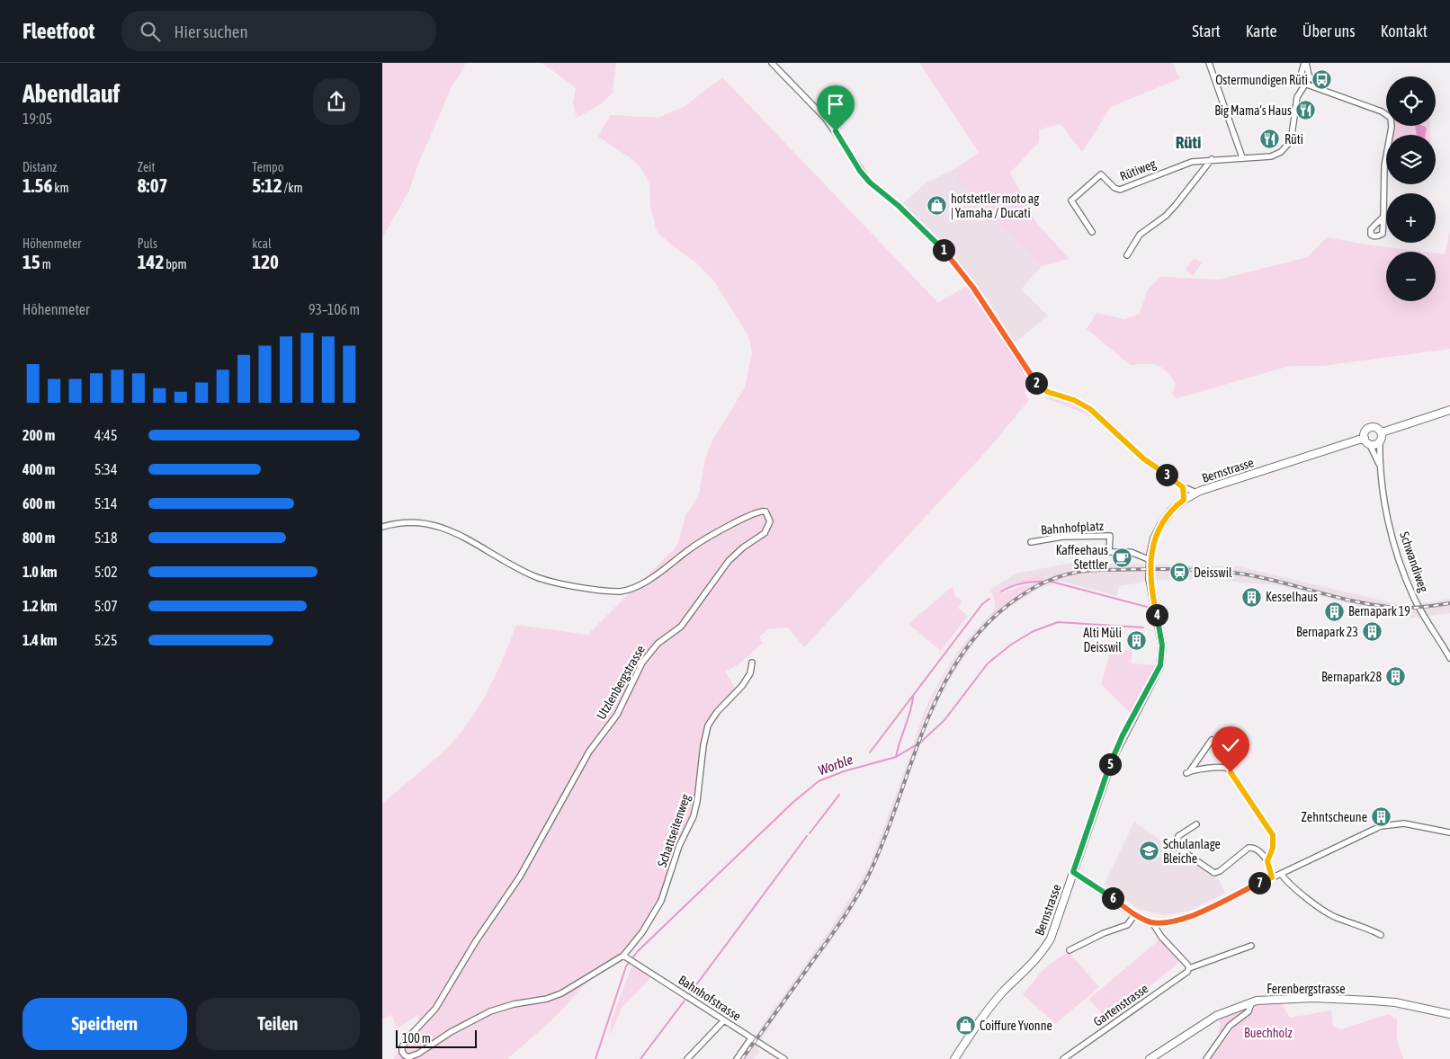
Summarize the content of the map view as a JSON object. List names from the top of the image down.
{
  "streets": {
    "main road": ["Bernstrasse", "Ferenbergstrasse"],
    "street": [
      "Rütiweg",
      "Bahnhofplatz",
      "Schwandiweg",
      "Utzlenbergstrasse",
      "Schattseitenweg",
      "Bahnhofstrasse",
      "Gartenstrasse"
    ]
  },
  "crossings": [
    ["Bernstrasse", "Bahnhofplatz"],
    ["Bernstrasse", "Schwandiweg"],
    ["Utzlenbergstrasse", "Schattseitenweg"],
    ["Utzlenbergstrasse", "Bahnhofstrasse"],
    ["Schattseitenweg", "Bahnhofstrasse"]
  ],
  "districts": ["Rüti"],
  "water": ["Worble"],
  "parks": ["Buechholz"],
  "places": {
    "bus stop": ["Ostermundigen Rüti"],
    "restaurant": ["Big Mama's Haus", "Rüti"],
    "shop": ["hotstettler moto ag | Yamaha / Ducati", "Coiffure Yvonne"],
    "cafe": ["Kaffeehaus Stettler"],
    "station": ["Deisswil"],
    "building": [
      "Kesselhaus",
      "Bernapark 19",
      "Bernapark 23",
      "Alti Müli Deisswil",
      "Bernapark28",
      "Zehntscheune"
    ],
    "school or university": ["Schulanlage Bleiche"]
  },
  "scale_bar": "100 m",
  "page": {
    "header": "Fleetfoot",
    "search": "Hier suchen",
    "nav": [
      "Start",
      "Karte",
      "Über uns",
      "Kontakt"
    ],
    "heading": ["Abendlauf", "19:05"],
    "map_buttons": ["+", "−"],
    "stats": [
      ["Distanz", "1.56 km"],
      ["Zeit", "8:07"],
      ["Tempo", "5:12 /km"],
      ["Höhenmeter", "15 m"],
      ["Puls", "142 bpm"],
      ["kcal", "120"]
    ],
    "pins": [
      "1",
      "2",
      "3",
      "4",
      "5",
      "7",
      "6"
    ],
    "chart": ["Höhenmeter", "93–106 m"],
    "list": [
      {
        "name": "200 m",
        "note": "4:45"
      },
      {
        "name": "400 m",
        "note": "5:34"
      },
      {
        "name": "600 m",
        "note": "5:14"
      },
      {
        "name": "800 m",
        "note": "5:18"
      },
      {
        "name": "1.0 km",
        "note": "5:02"
      },
      {
        "name": "1.2 km",
        "note": "5:07"
      },
      {
        "name": "1.4 km",
        "note": "5:25"
      }
    ],
    "buttons": ["Speichern", "Teilen"],
    "scale": "100 m"
  }
}
